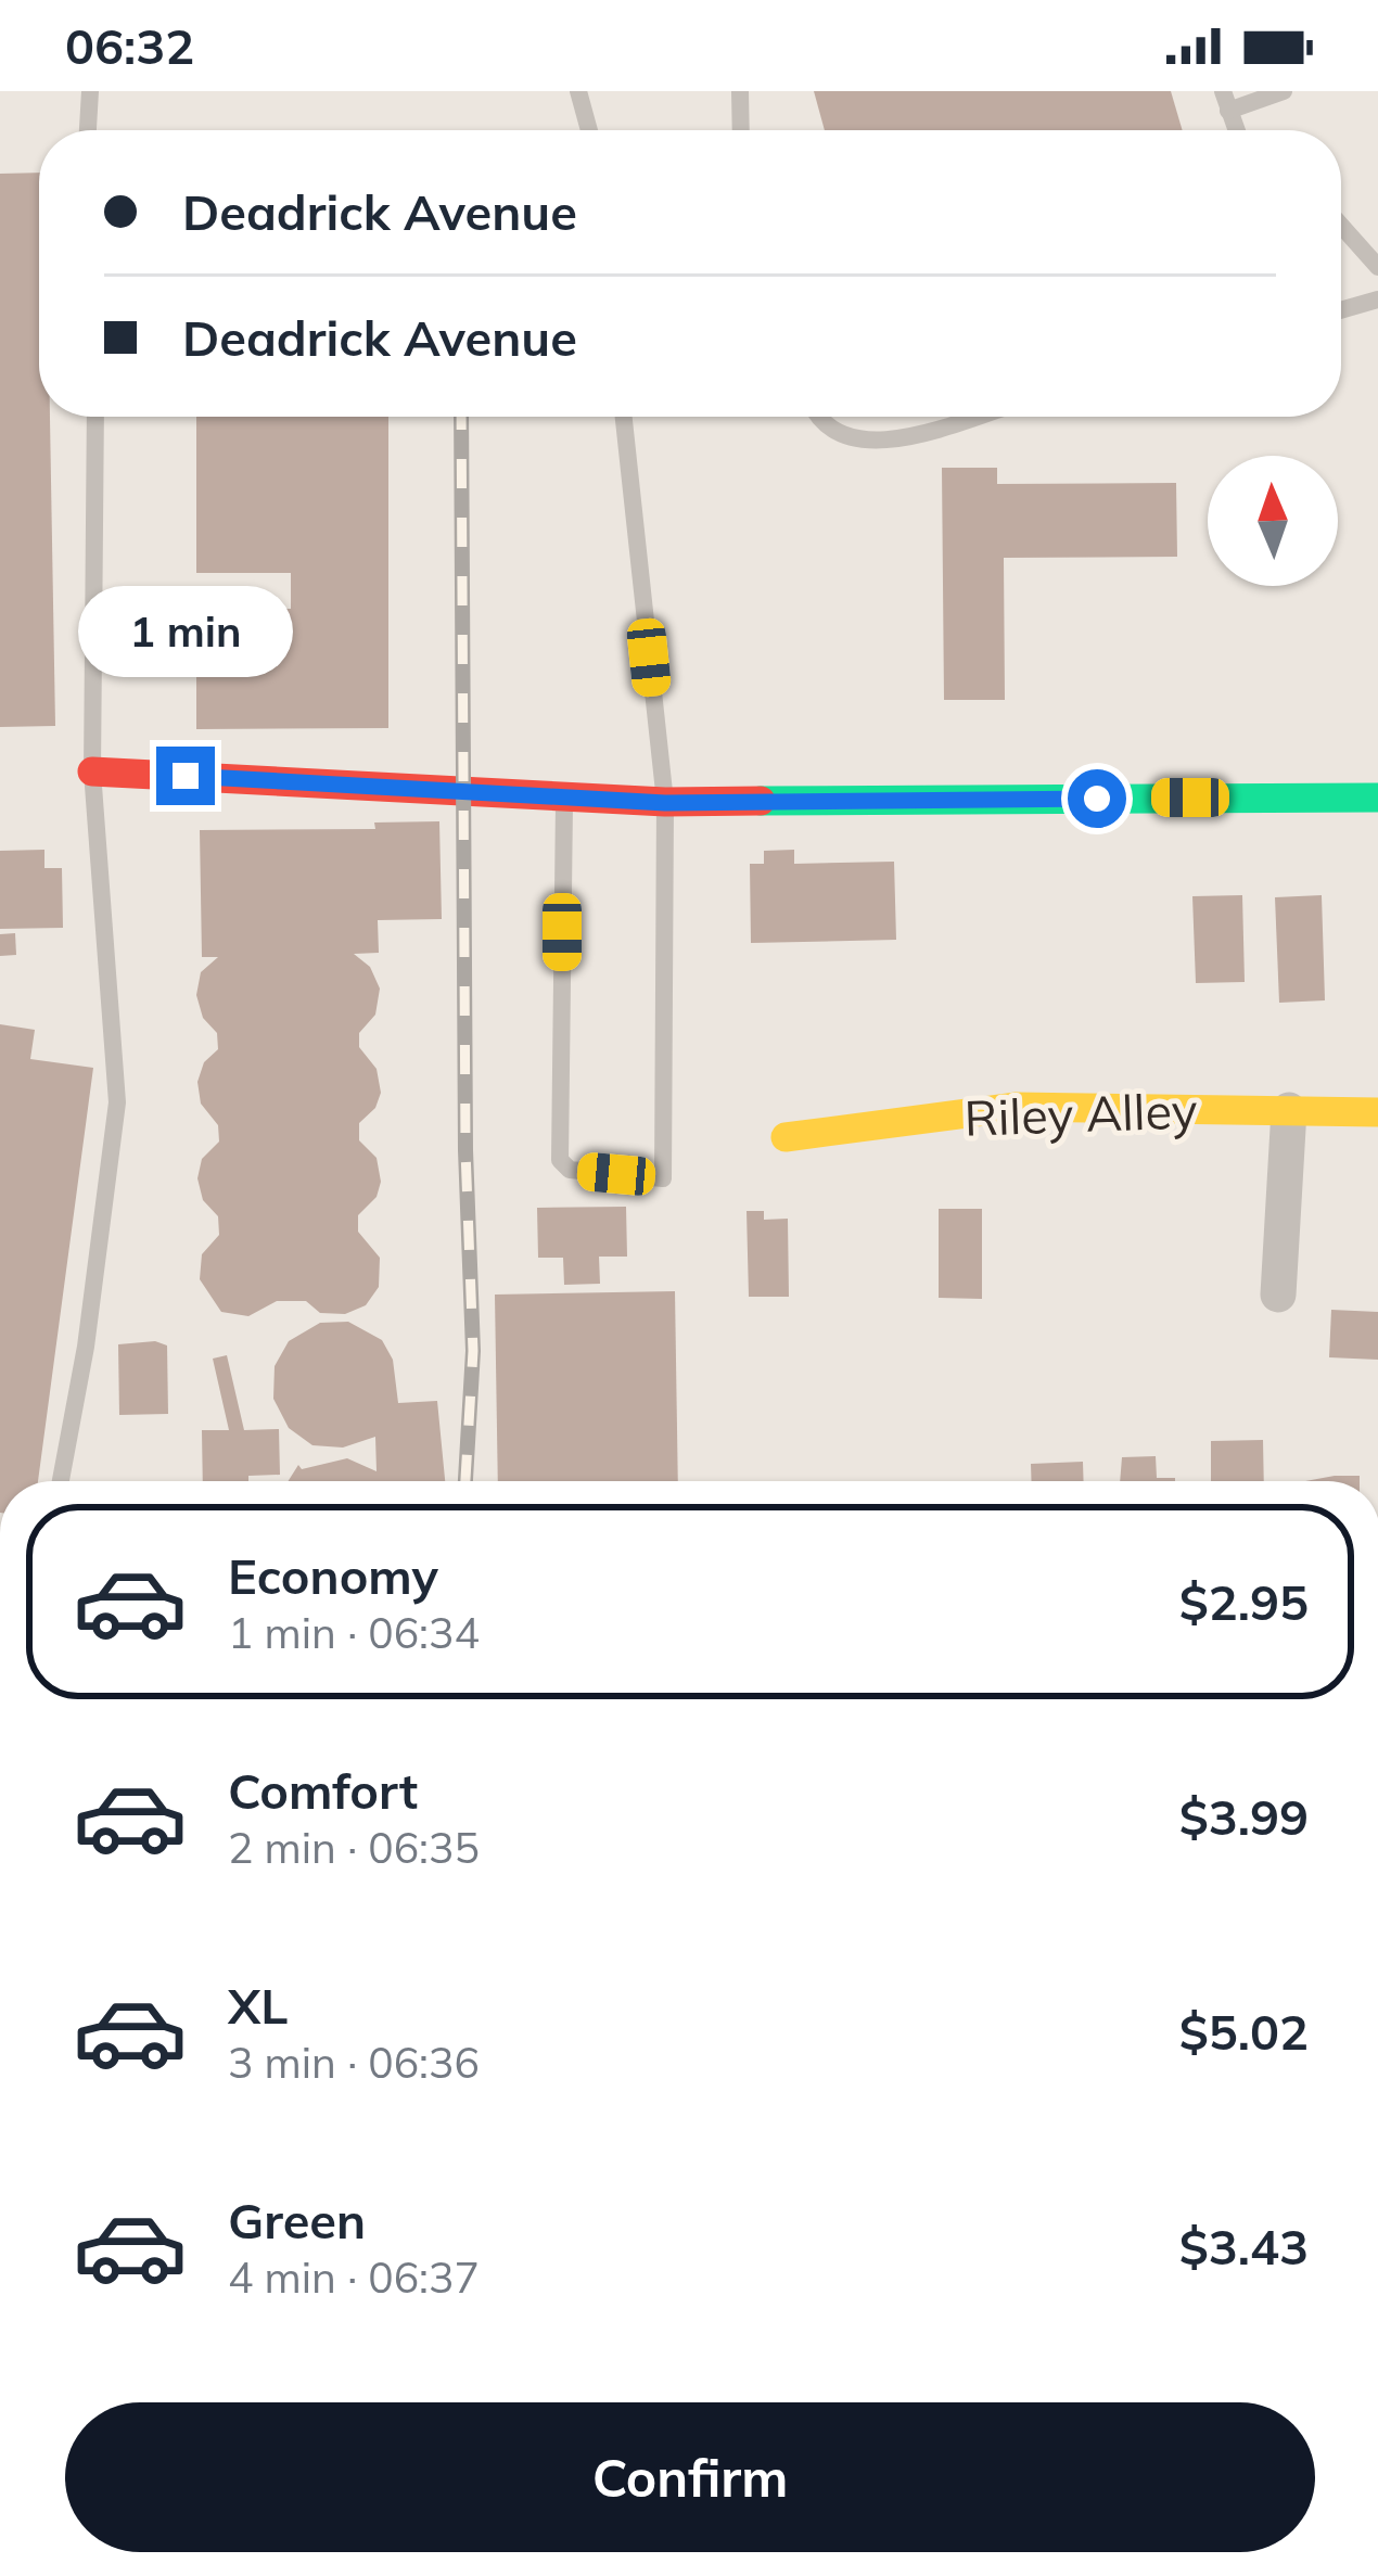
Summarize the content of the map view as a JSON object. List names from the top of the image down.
{
  "streets": {
    "street": ["Riley Alley"]
  },
  "north": "top",
  "page": {
    "status": "06:32",
    "banner": ["Deadrick Avenue", "Deadrick Avenue"],
    "bubble": "1 min",
    "list": [
      {
        "name": "Economy",
        "note": "1 min · 06:34",
        "value": "$2.95"
      },
      {
        "name": "Comfort",
        "note": "2 min · 06:35",
        "value": "$3.99"
      },
      {
        "name": "XL",
        "note": "3 min · 06:36",
        "value": "$5.02"
      },
      {
        "name": "Green",
        "note": "4 min · 06:37",
        "value": "$3.43"
      }
    ],
    "buttons": "Confirm"
  }
}
